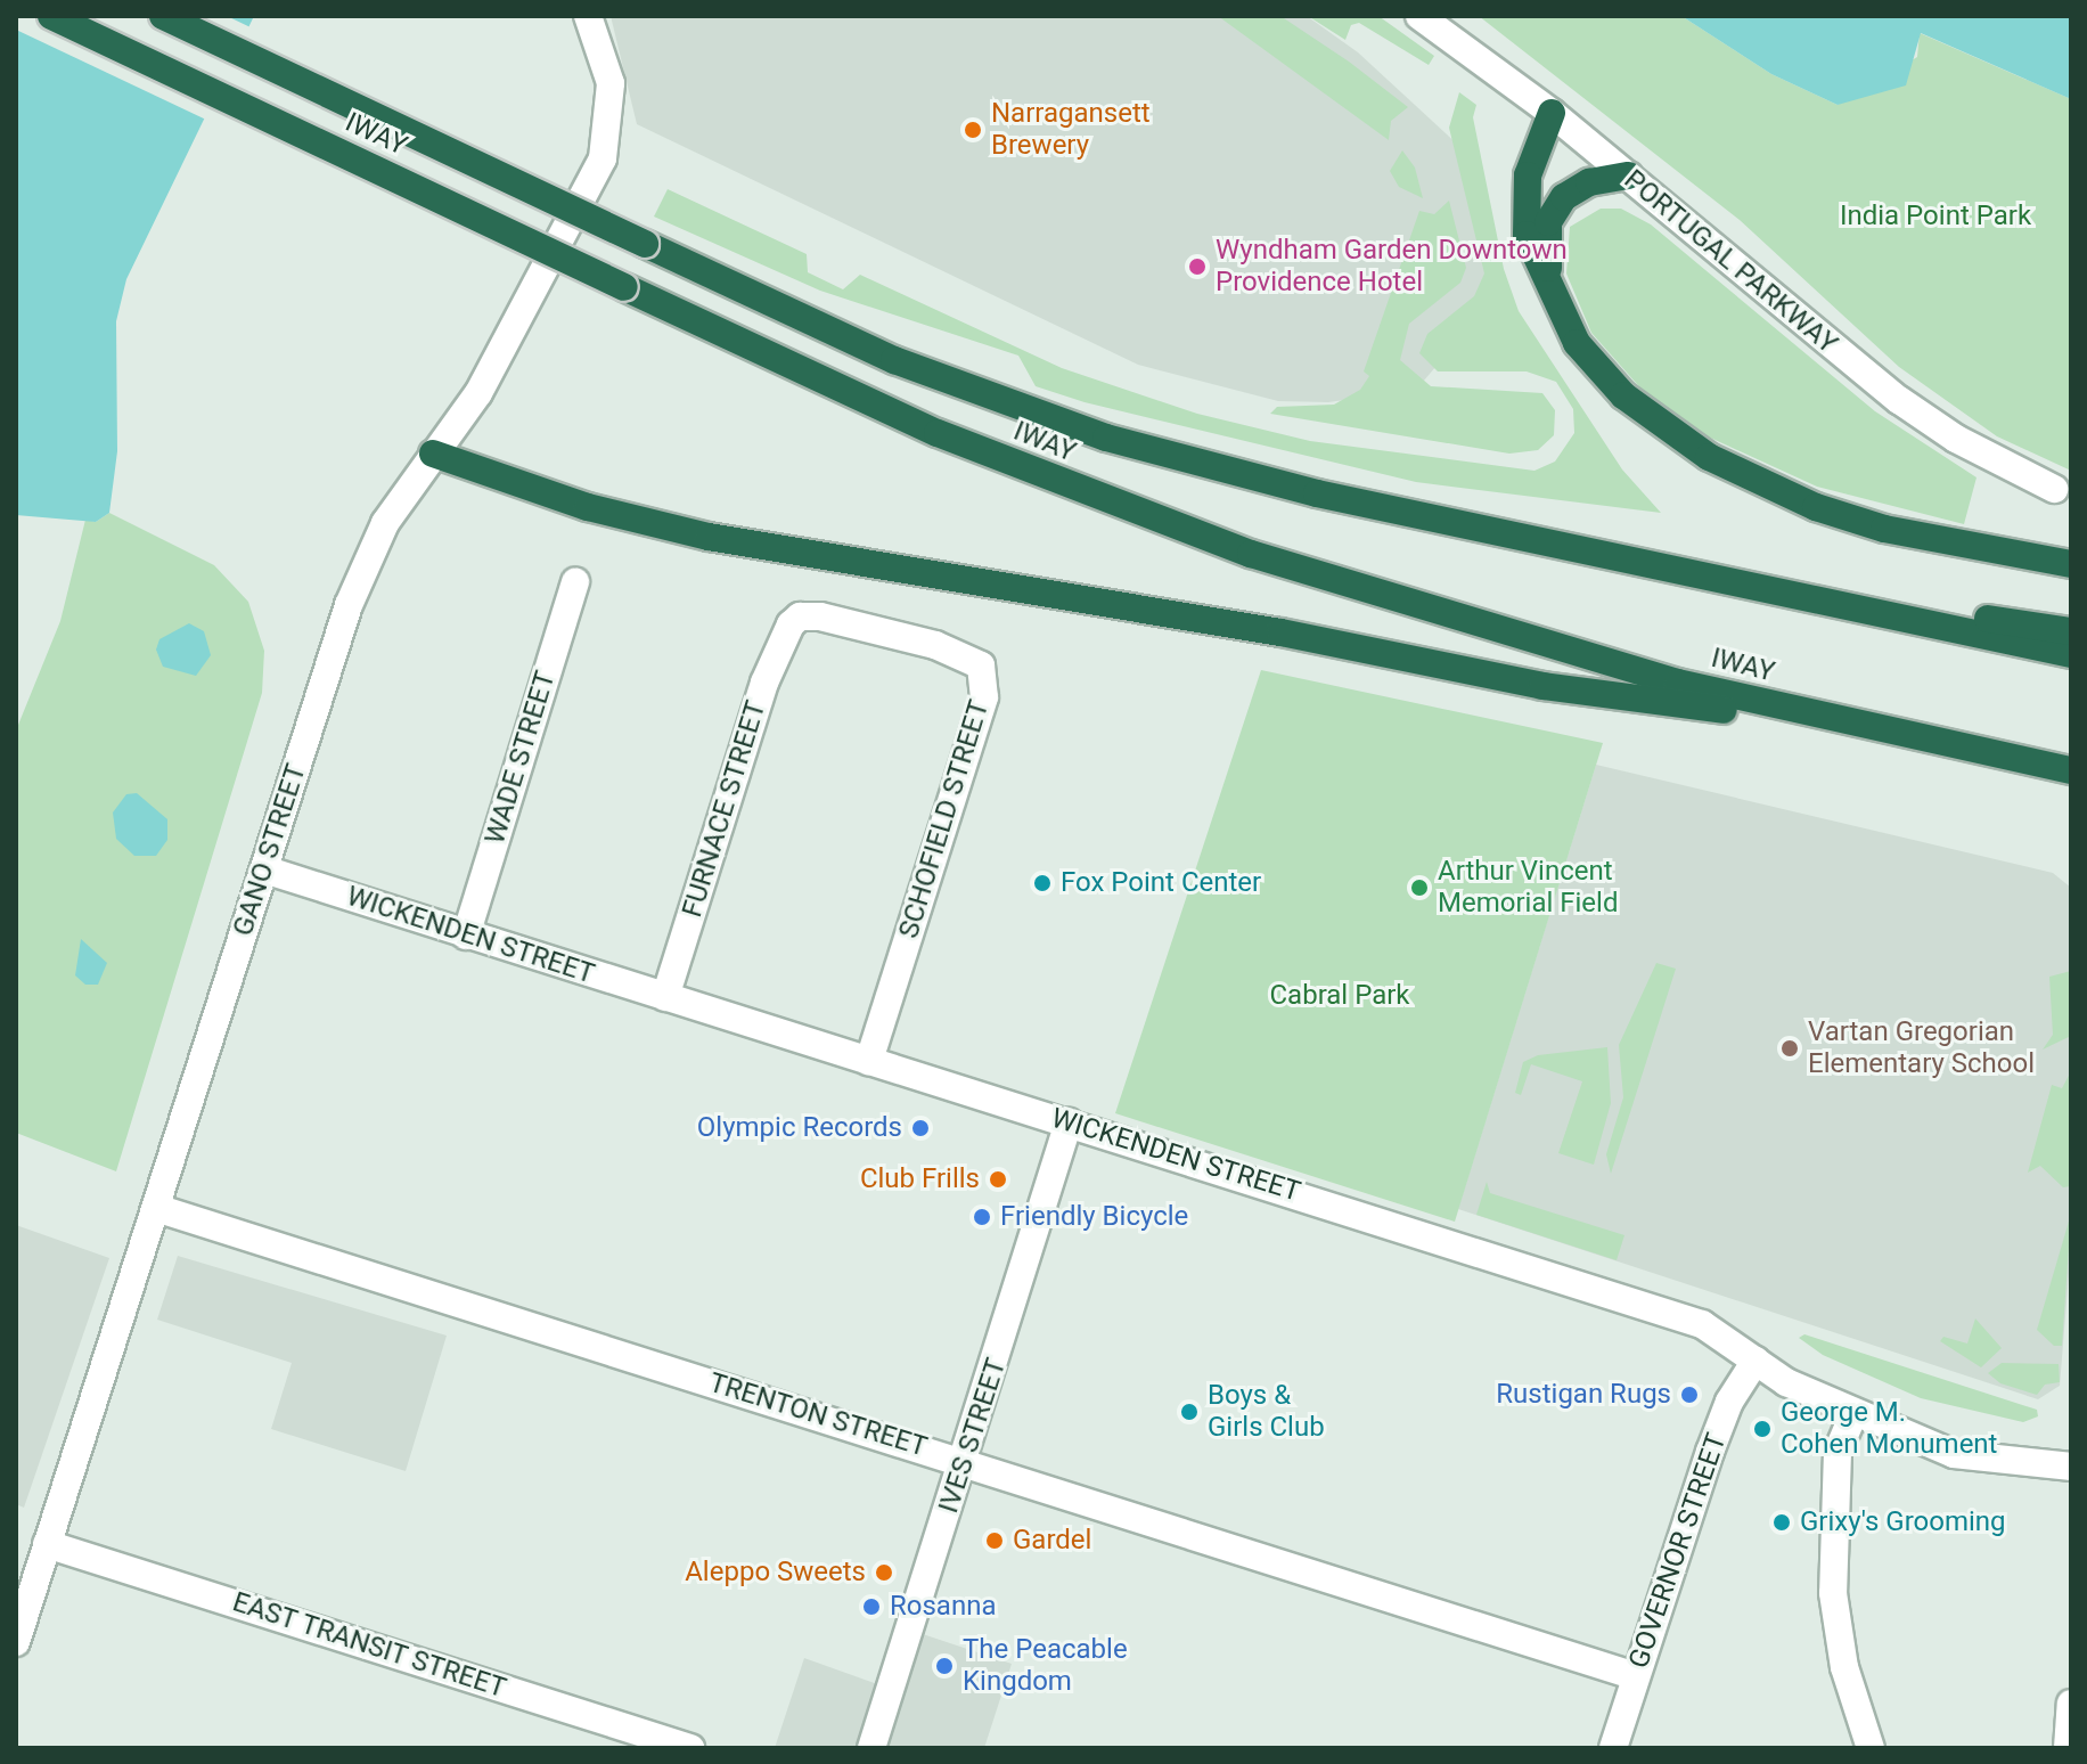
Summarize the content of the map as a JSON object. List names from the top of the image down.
{
  "streets": {
    "highway": ["IWAY"],
    "street": [
      "PORTUGAL PARKWAY",
      "WADE STREET",
      "FURNACE STREET",
      "SCHOFIELD STREET",
      "GANO STREET",
      "WICKENDEN STREET",
      "TRENTON STREET",
      "IVES STREET",
      "GOVERNOR STREET",
      "EAST TRANSIT STREET"
    ]
  },
  "crossings": [
    ["WADE STREET", "WICKENDEN STREET"],
    ["FURNACE STREET", "SCHOFIELD STREET"],
    ["FURNACE STREET", "WICKENDEN STREET"],
    ["SCHOFIELD STREET", "WICKENDEN STREET"],
    ["GANO STREET", "WICKENDEN STREET"],
    ["GANO STREET", "TRENTON STREET"],
    ["GANO STREET", "EAST TRANSIT STREET"],
    ["WICKENDEN STREET", "IVES STREET"],
    ["WICKENDEN STREET", "GOVERNOR STREET"],
    ["TRENTON STREET", "IVES STREET"],
    ["TRENTON STREET", "GOVERNOR STREET"]
  ],
  "parks": ["India Point Park", "Cabral Park"],
  "places": [
    "Narragansett Brewery",
    "Wyndham Garden Downtown Providence Hotel",
    "Fox Point Center",
    "Arthur Vincent Memorial Field",
    "Vartan Gregorian Elementary School",
    "Olympic Records",
    "Club Frills",
    "Friendly Bicycle",
    "Rustigan Rugs",
    "Boys & Girls Club",
    "George M. Cohen Monument",
    "Grixy's Grooming",
    "Gardel",
    "Aleppo Sweets",
    "Rosanna",
    "The Peacable Kingdom"
  ]
}
